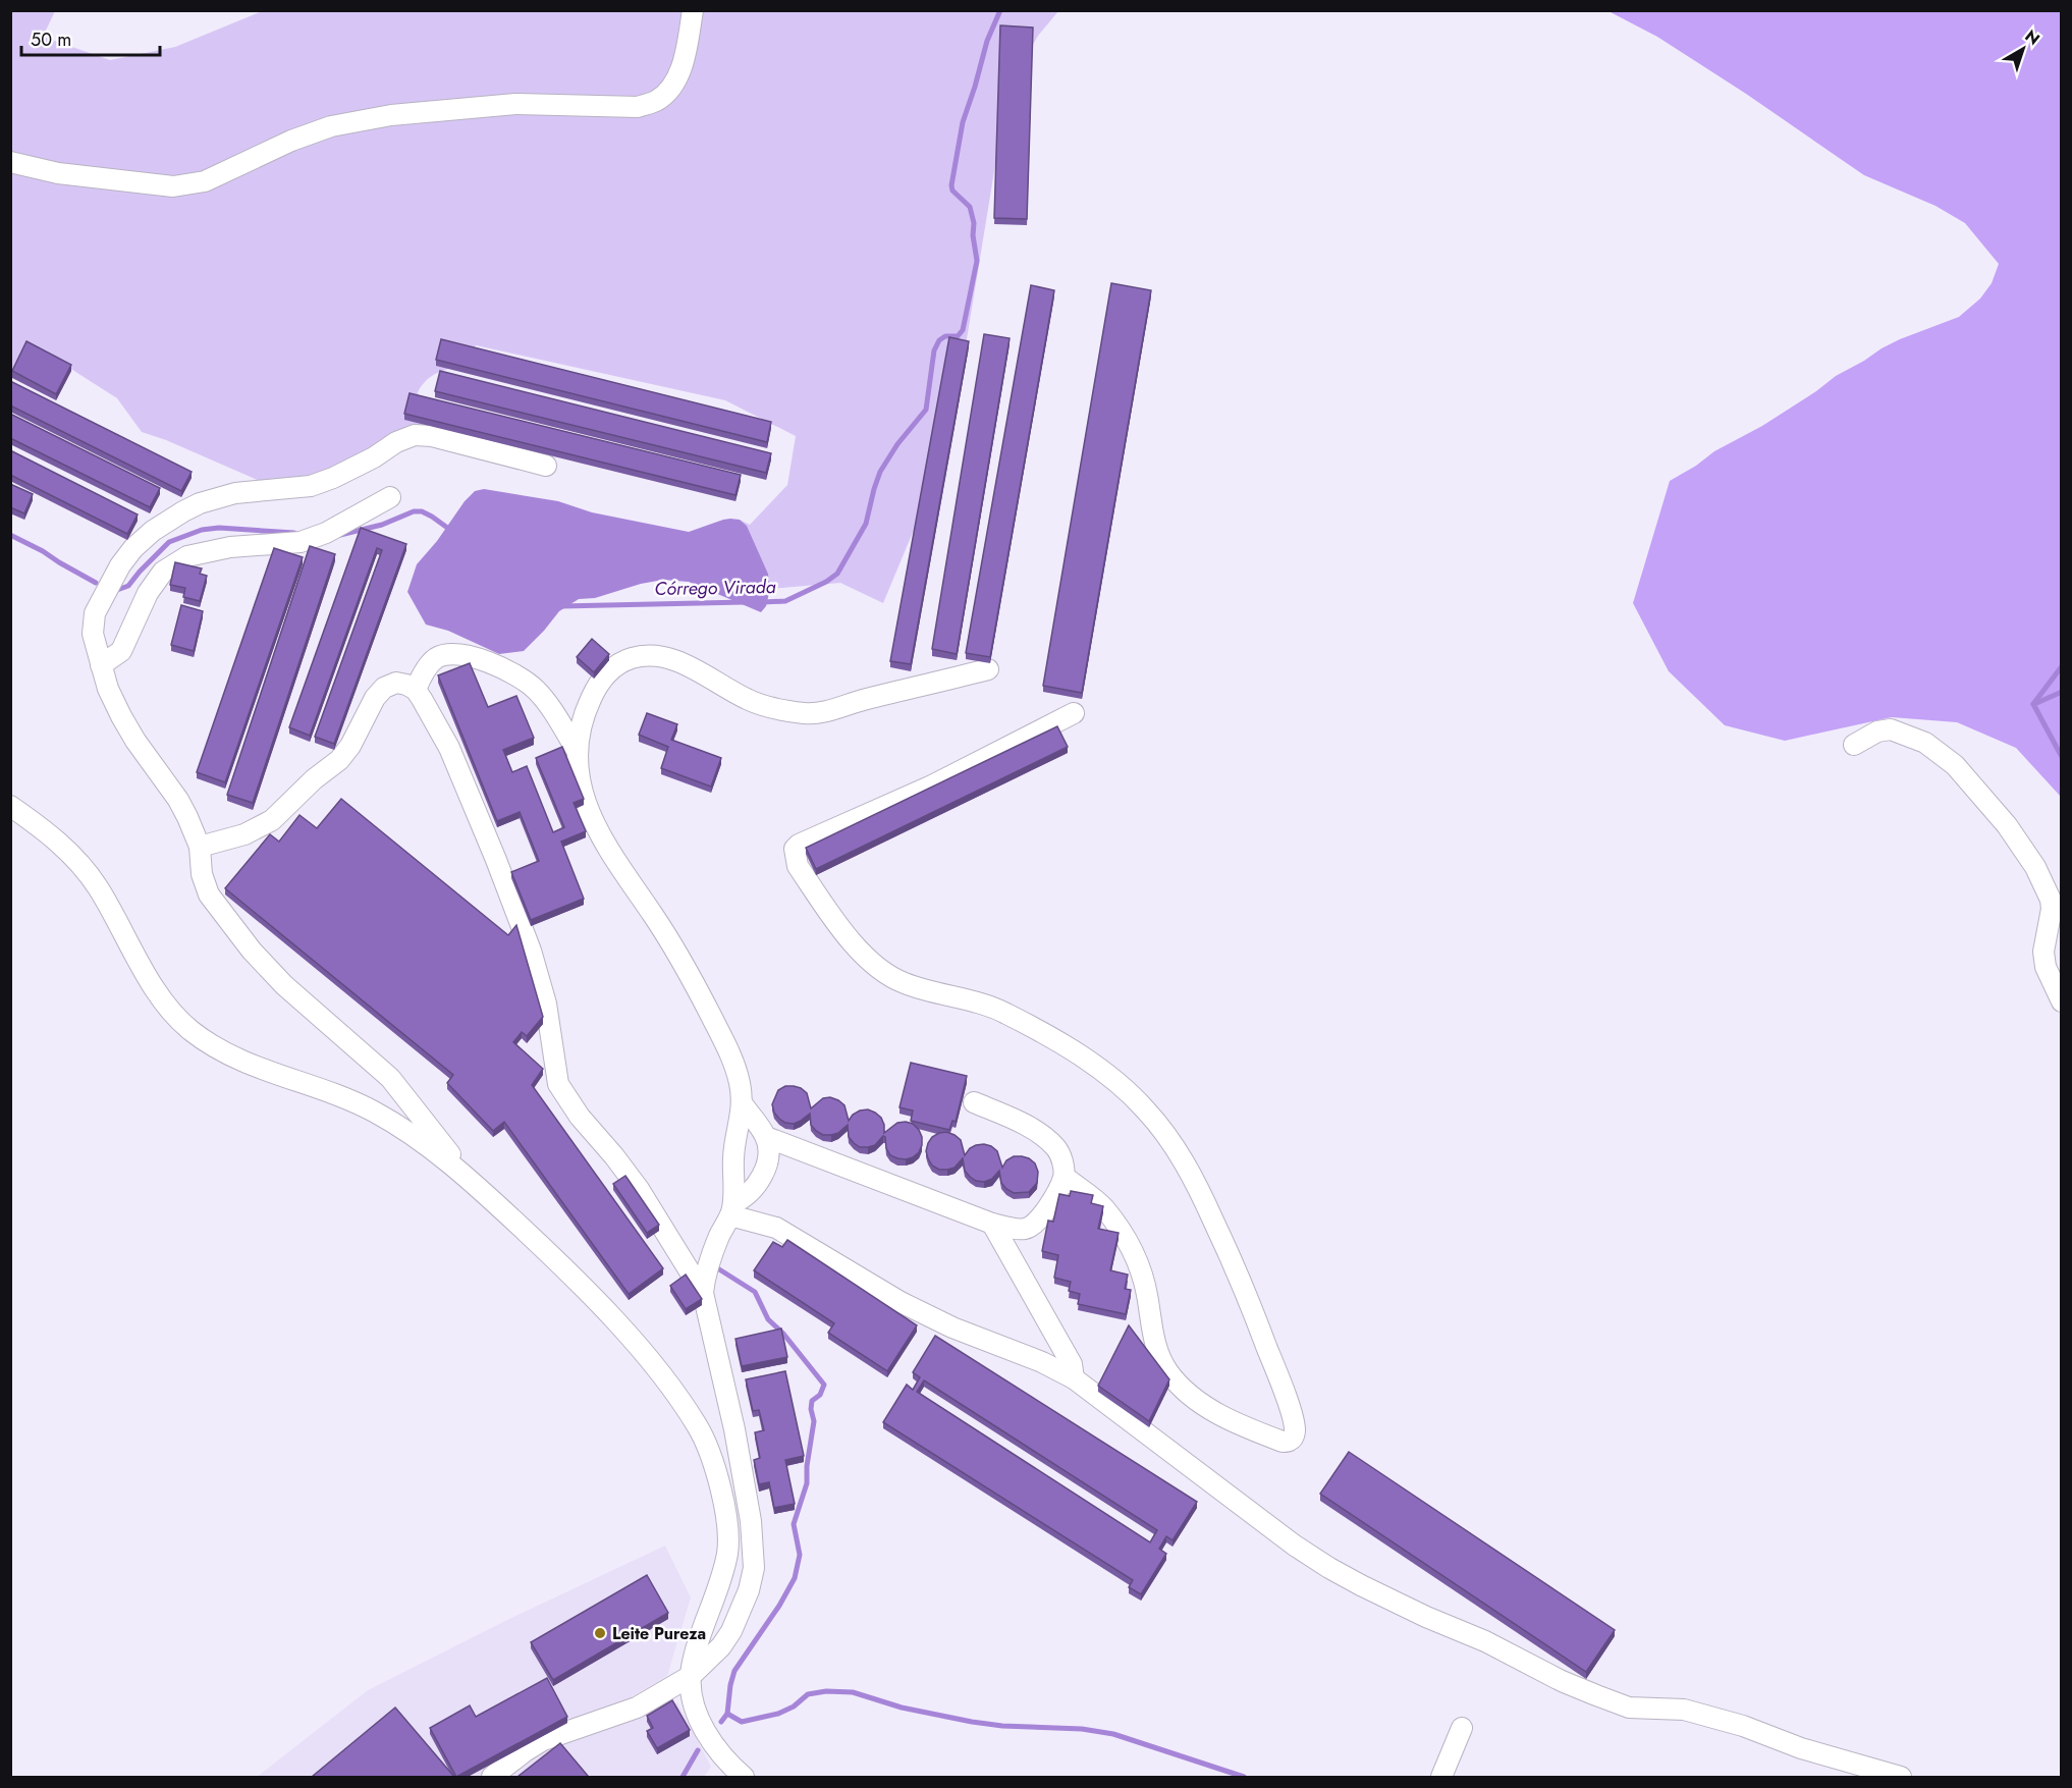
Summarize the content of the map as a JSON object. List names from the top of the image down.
{
  "water": ["Córrego Virada"],
  "places": ["Leite Pureza"],
  "scale_bar": "50 m",
  "north": "top right"
}
